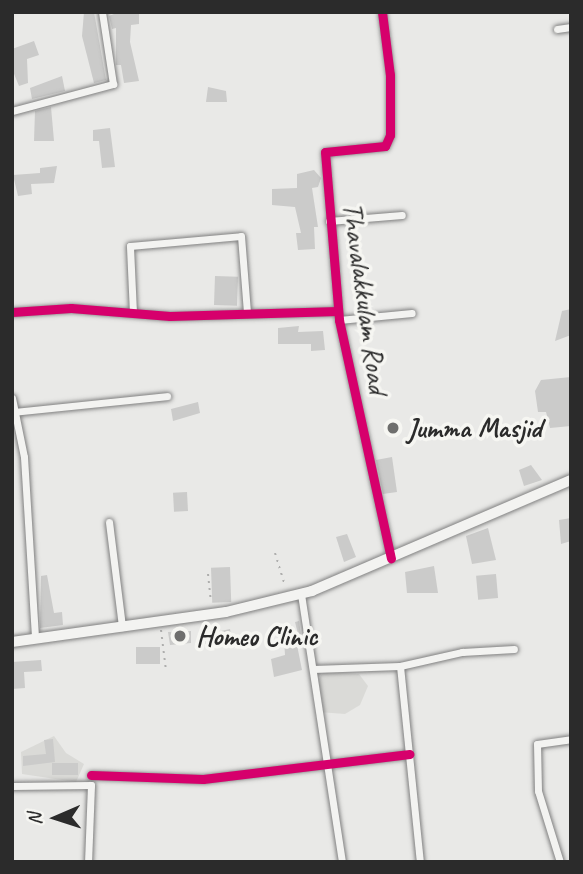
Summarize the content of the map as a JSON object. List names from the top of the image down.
{
  "streets": {
    "street": ["Thavalakkulam Road"]
  },
  "places": ["Jumma Masjid", "Homeo Clinic"],
  "north": "left"
}
